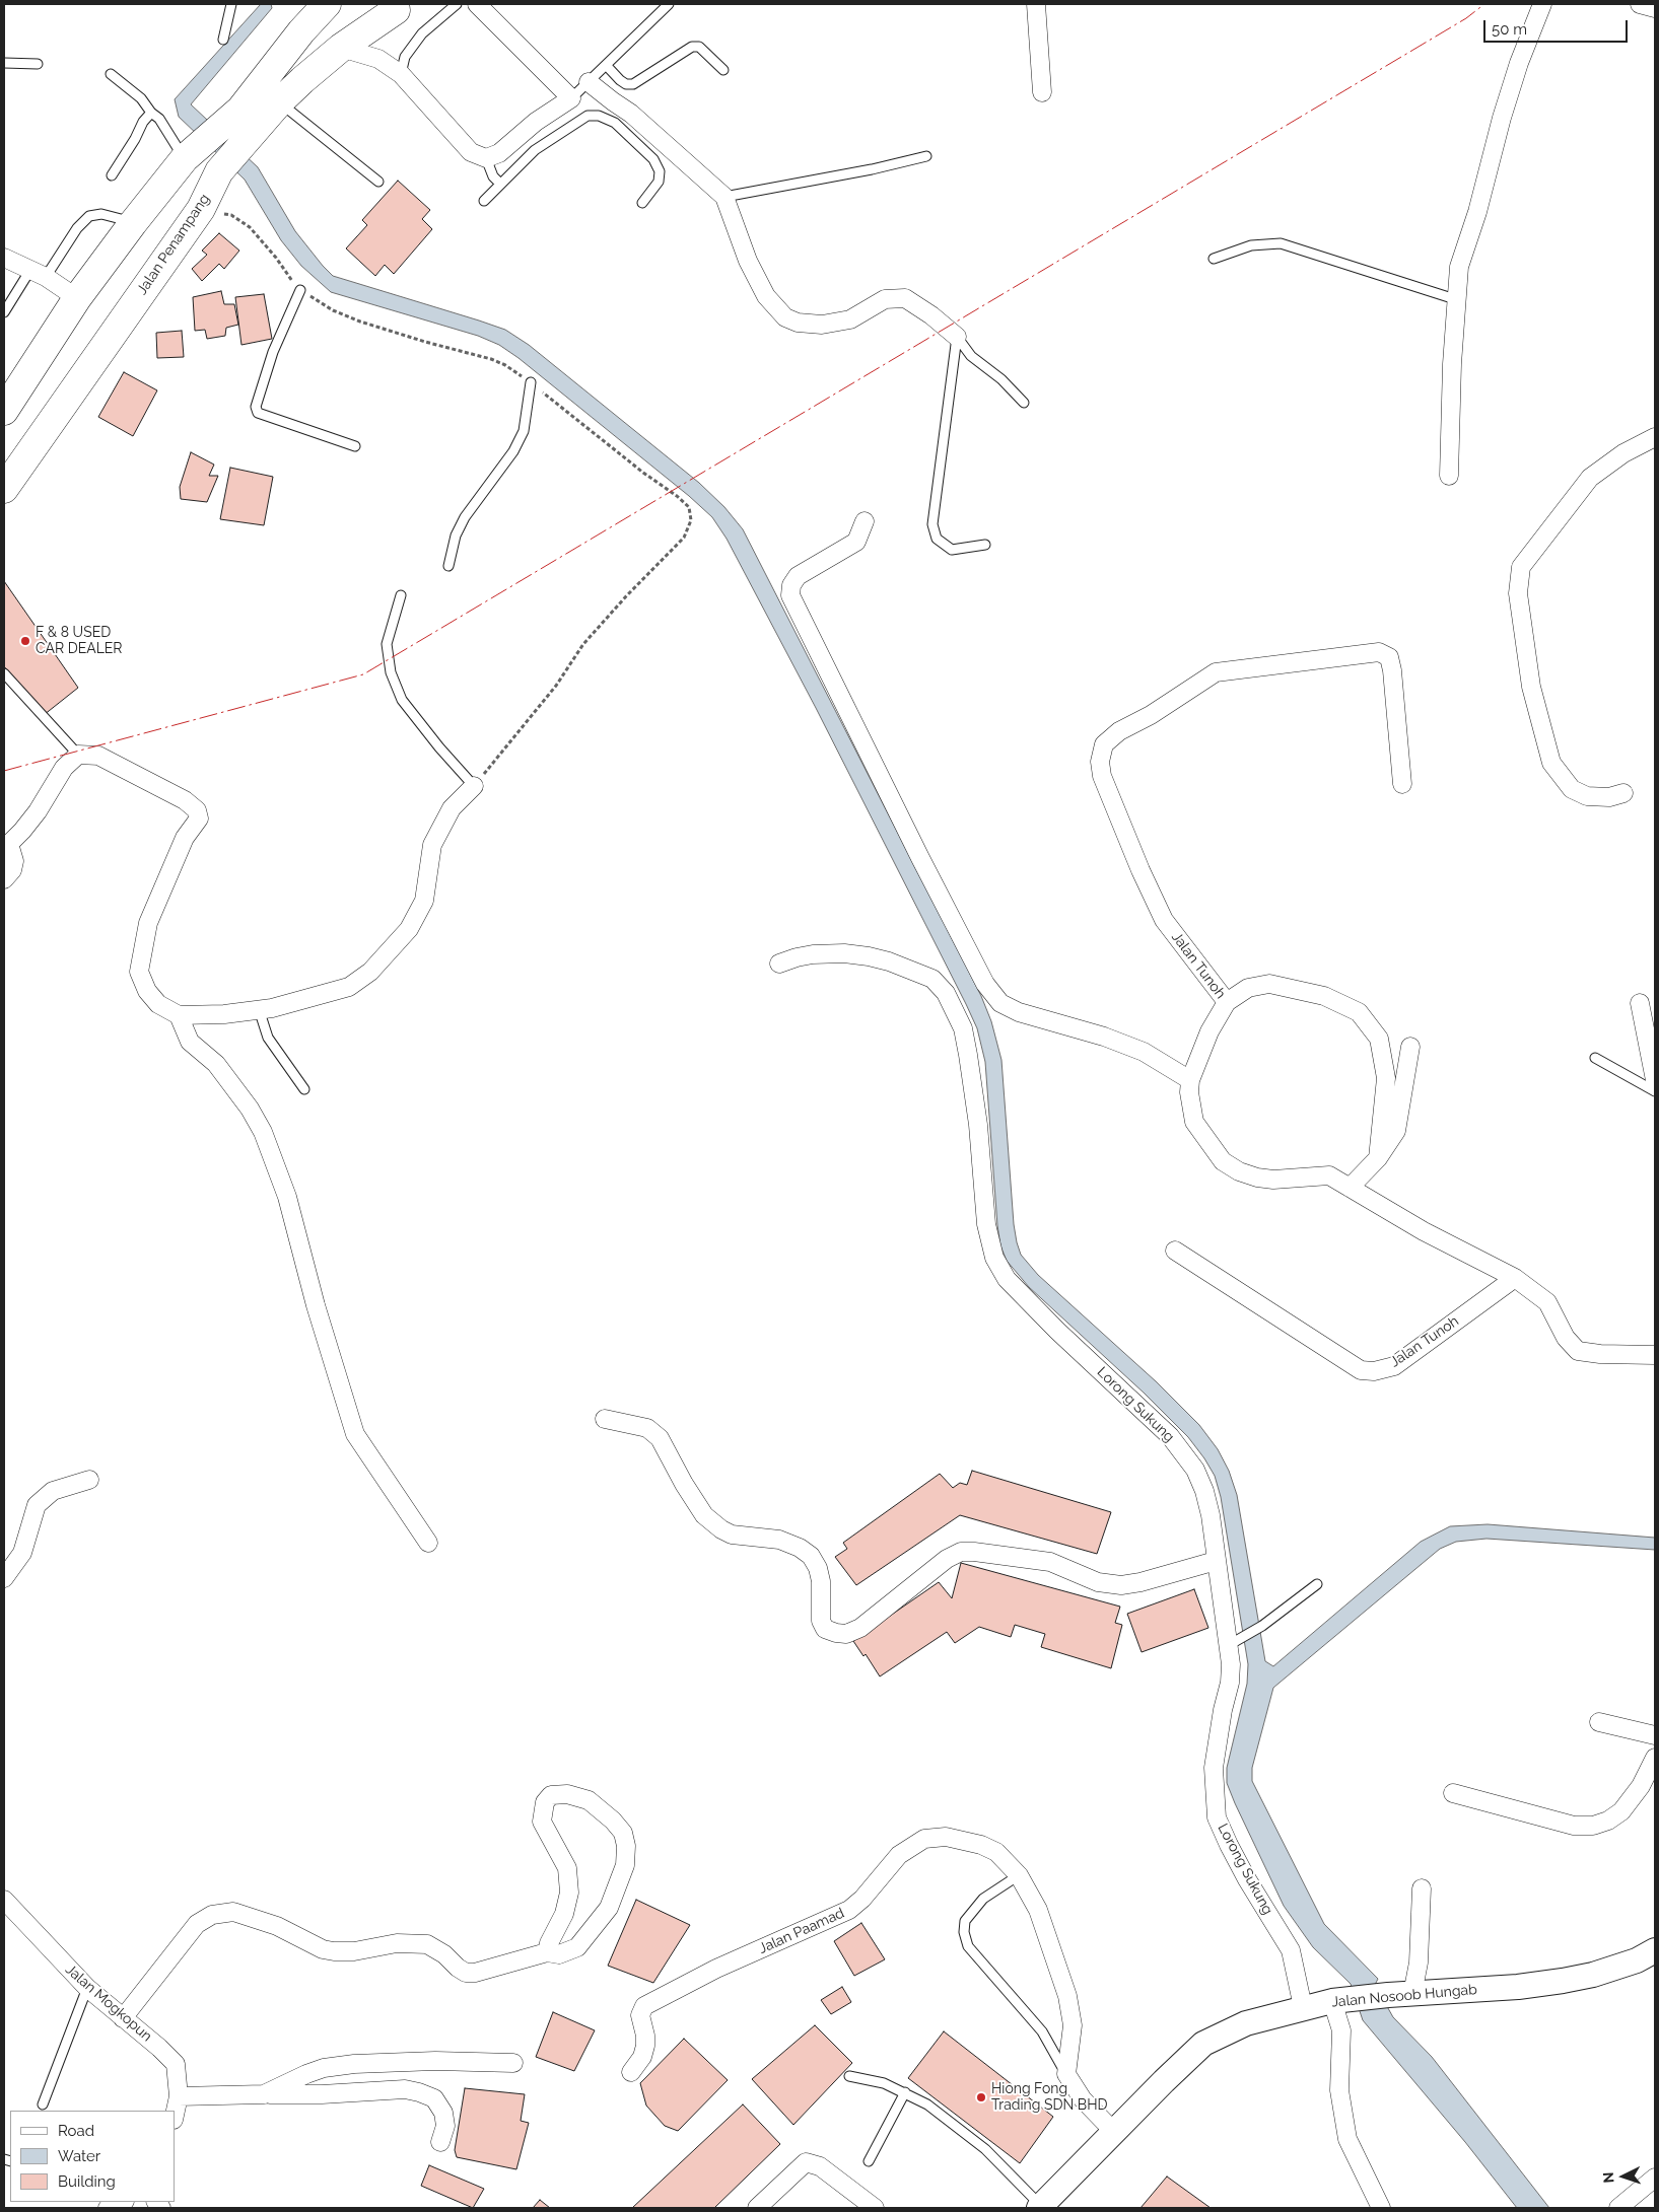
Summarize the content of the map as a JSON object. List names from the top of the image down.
{
  "streets": {
    "main road": ["Jalan Penampang", "Jalan Nosoob Hungab"],
    "street": [
      "Jalan Tunoh",
      "Lorong Sukung",
      "Jalan Paamad",
      "Jalan Mogkopun"
    ]
  },
  "crossings": [
    ["Lorong Sukung", "Jalan Nosoob Hungab"]
  ],
  "places": ["F & 8 USED CAR DEALER", "Hiong Fong Trading SDN BHD"],
  "legend": ["Road", "Water", "Building"],
  "scale_bar": "50 m",
  "north": "left"
}
